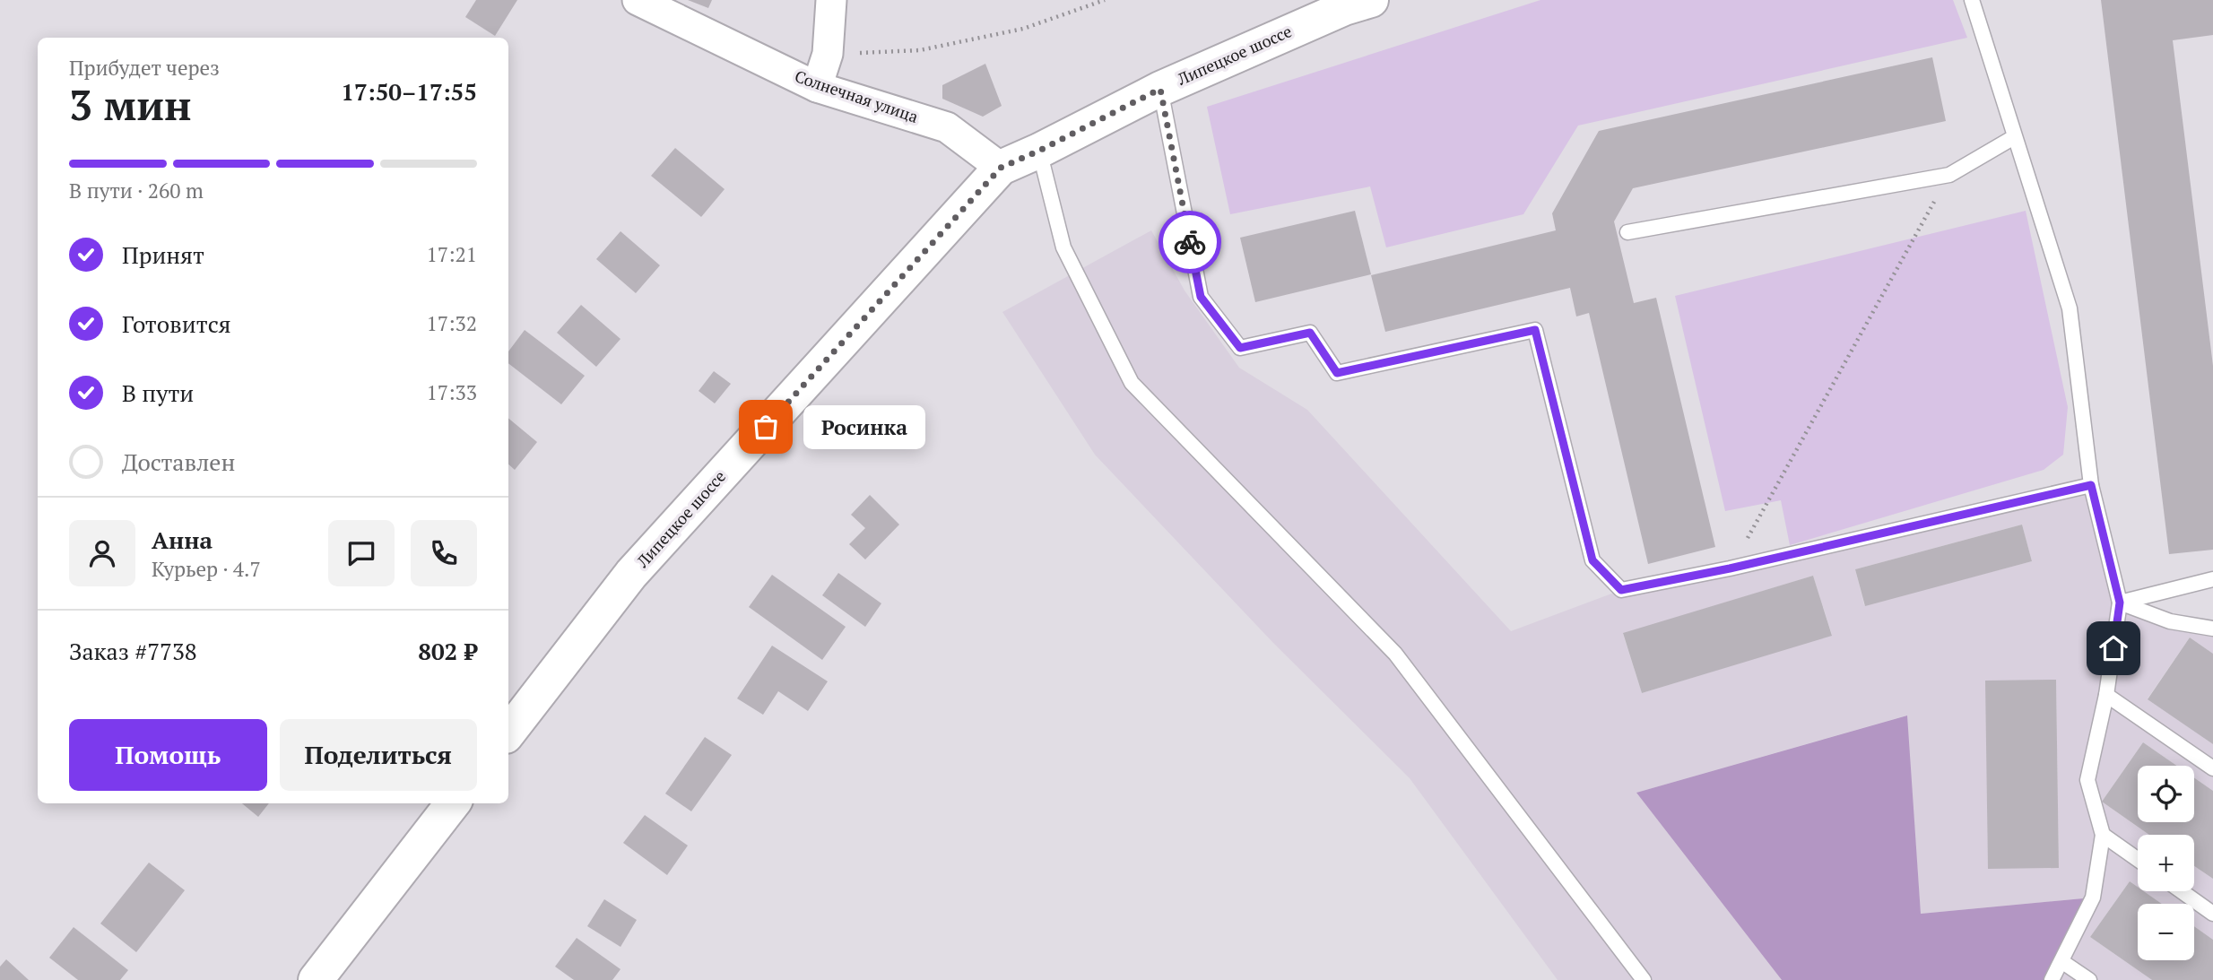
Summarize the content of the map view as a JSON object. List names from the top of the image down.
{
  "streets": {
    "main road": ["Липецкое шоссе"],
    "street": ["Солнечная улица"]
  },
  "crossings": [
    ["Липецкое шоссе", "Солнечная улица"]
  ],
  "places": ["Росинка"],
  "page": {
    "heading": ["3 мин", "Прибудет через", "17:50–17:55"],
    "panel": [
      "Анна",
      "Курьер · 4.7",
      "Заказ #7738",
      "802 ₽"
    ],
    "bar": "В пути · 260 m",
    "list": [
      ["Принят", "17:21"],
      ["Готовится", "17:32"],
      ["В пути", "17:33"],
      "Доставлен"
    ],
    "bubble": "Росинка",
    "buttons": ["Помощь", "Поделиться"],
    "map_buttons": ["+", "−"]
  }
}
